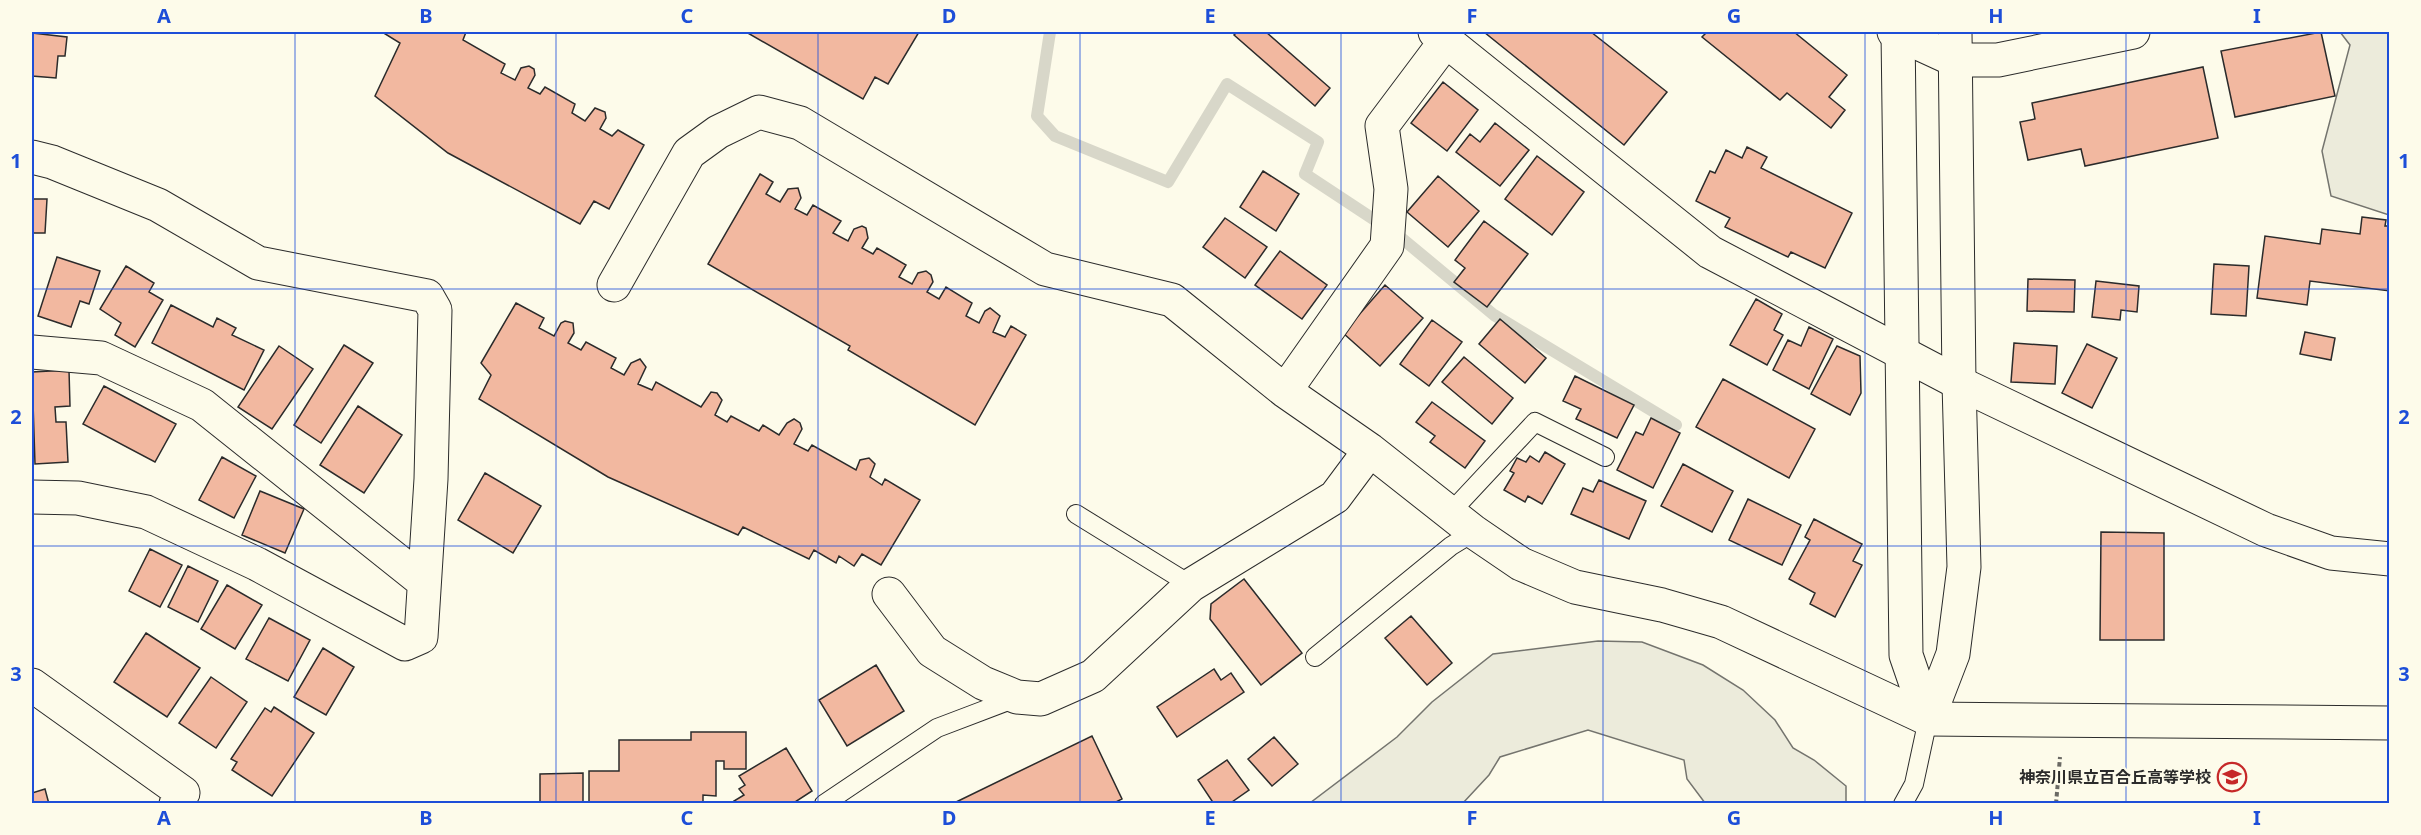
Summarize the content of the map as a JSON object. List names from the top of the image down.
{
  "places": {
    "school or university": ["神奈川県立百合丘高等学校"]
  },
  "grid": {
    "columns": [
      "A",
      "B",
      "C",
      "D",
      "E",
      "F",
      "G",
      "H",
      "I"
    ],
    "rows": ["1", "2", "3"]
  }
}
